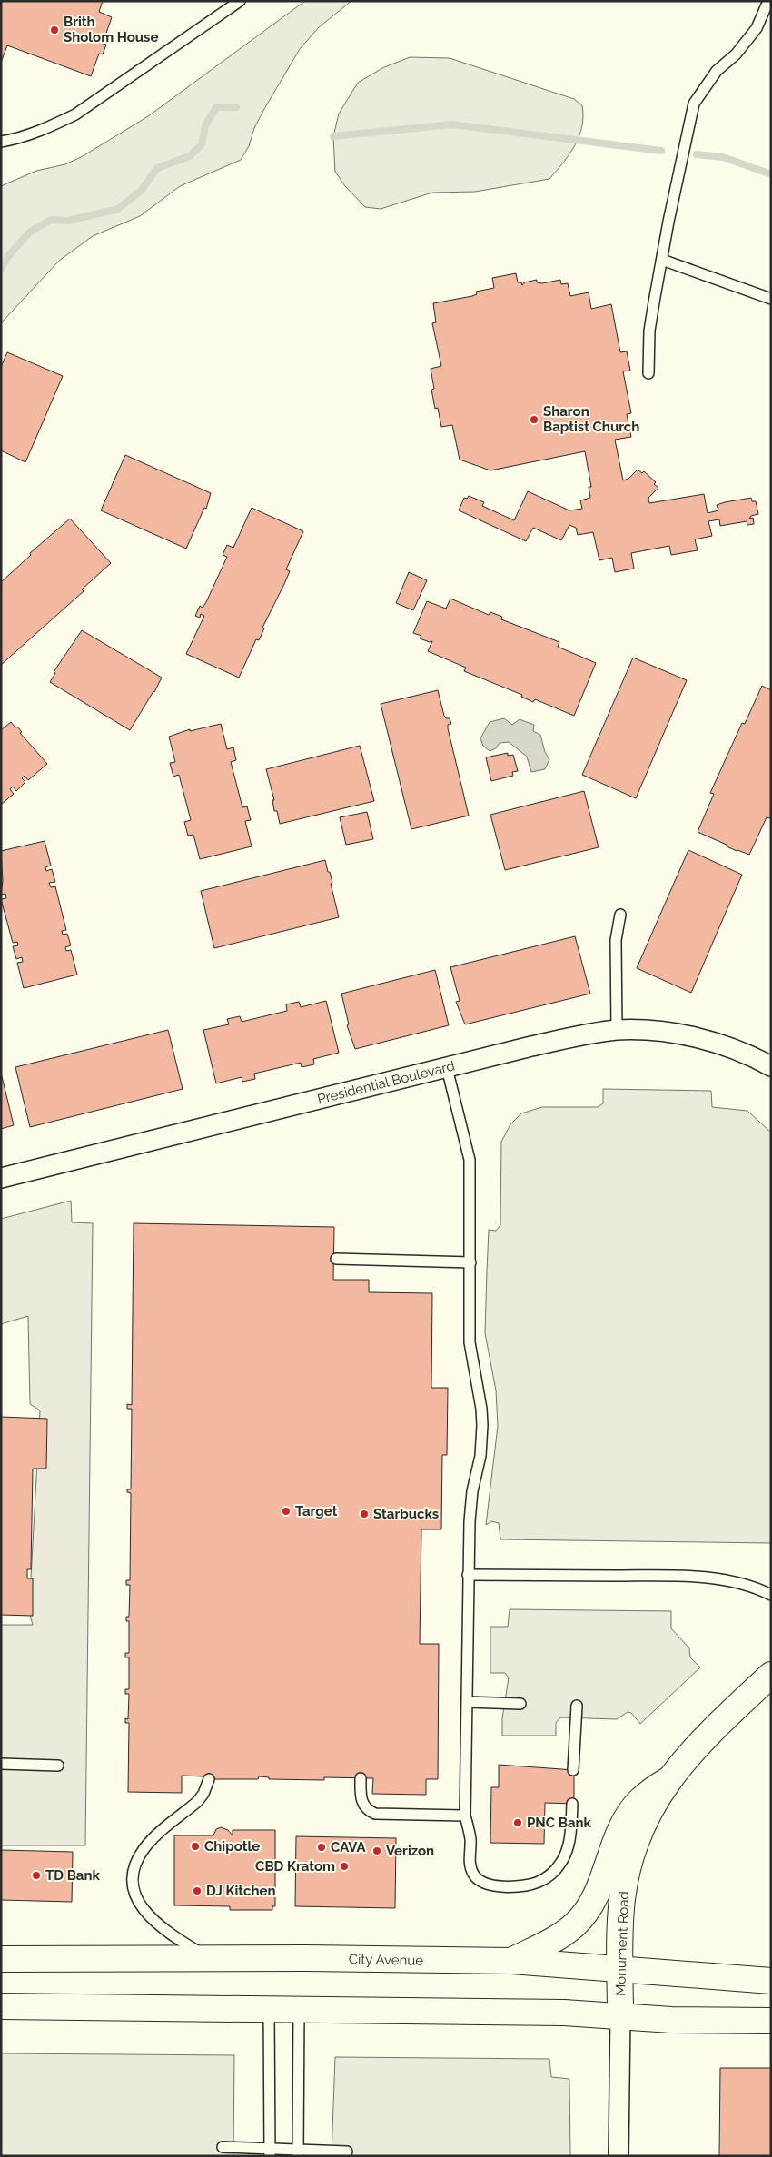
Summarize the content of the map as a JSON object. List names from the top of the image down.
{
  "streets": {
    "main road": ["Monument Road", "City Avenue"],
    "street": ["Presidential Boulevard"]
  },
  "crossings": [
    ["Monument Road", "City Avenue"]
  ],
  "places": [
    "Brith Sholom House",
    "Sharon Baptist Church",
    "Target",
    "Starbucks",
    "PNC Bank",
    "Chipotle",
    "CAVA",
    "Verizon",
    "CBD Kratom",
    "TD Bank",
    "DJ Kitchen"
  ]
}
